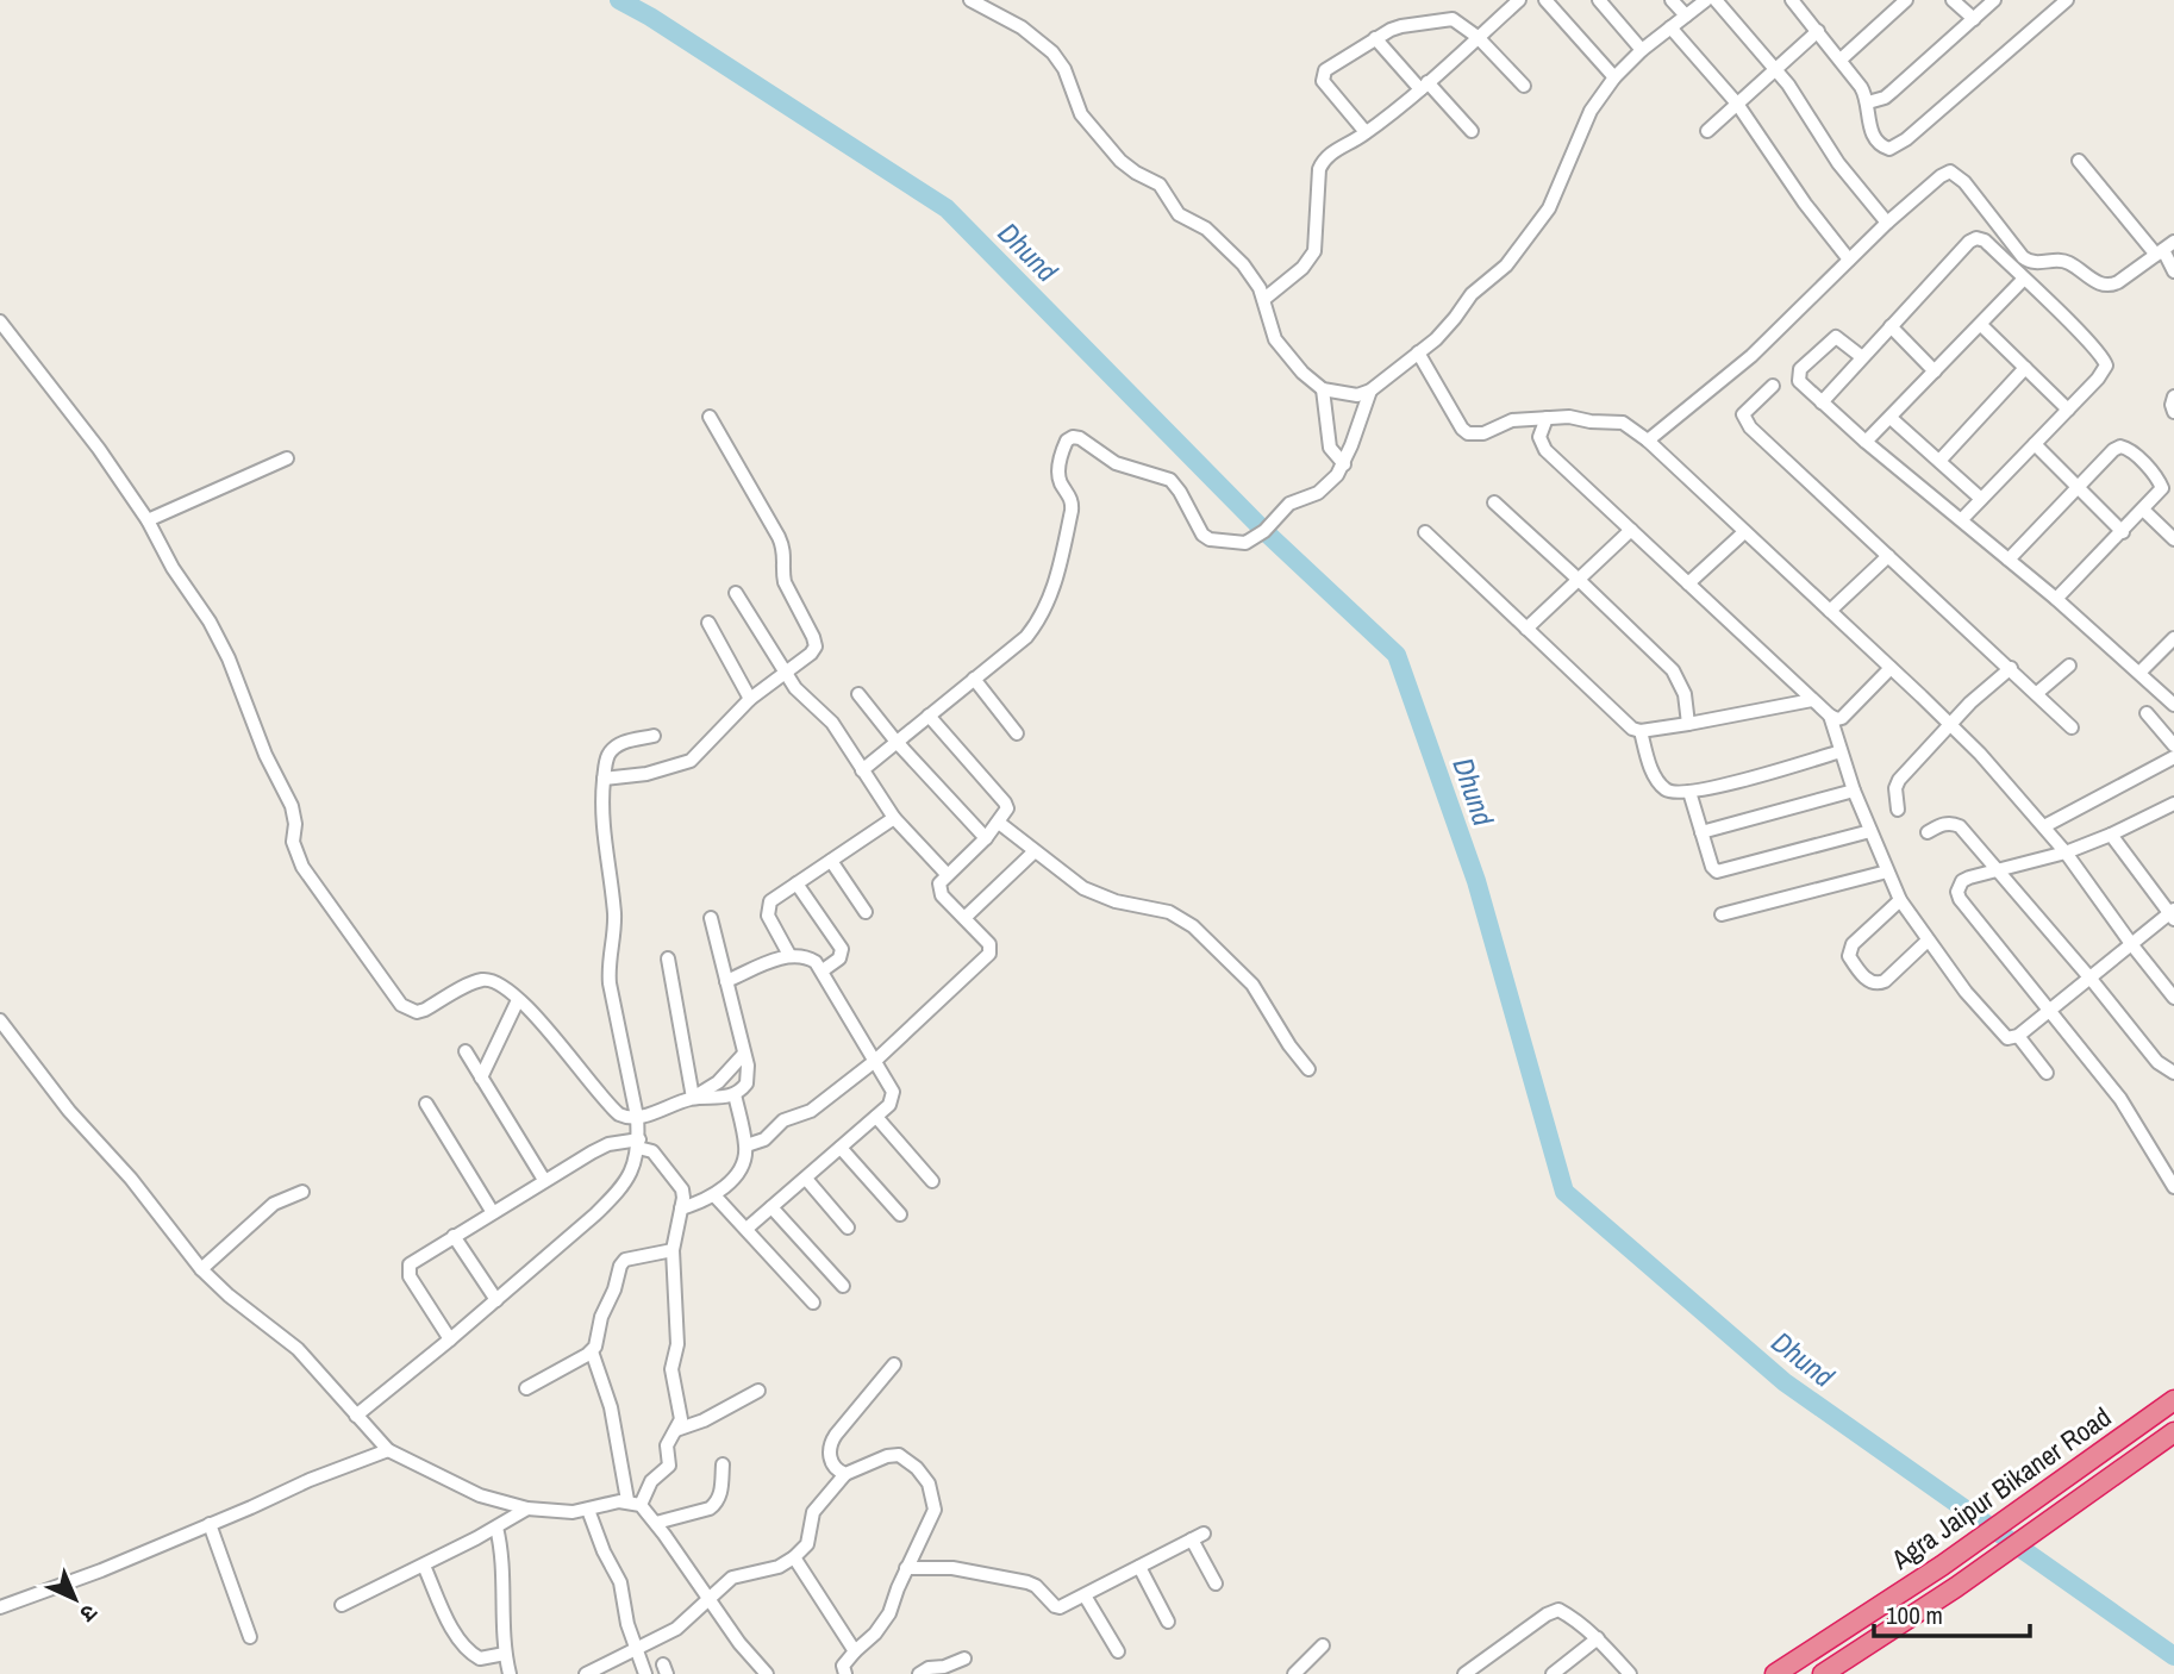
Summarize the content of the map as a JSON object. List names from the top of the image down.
{
  "streets": {
    "highway": ["Agra Jaipur Bikaner Road"]
  },
  "water": ["Dhund"],
  "scale_bar": "100 m",
  "north": "bottom right"
}
